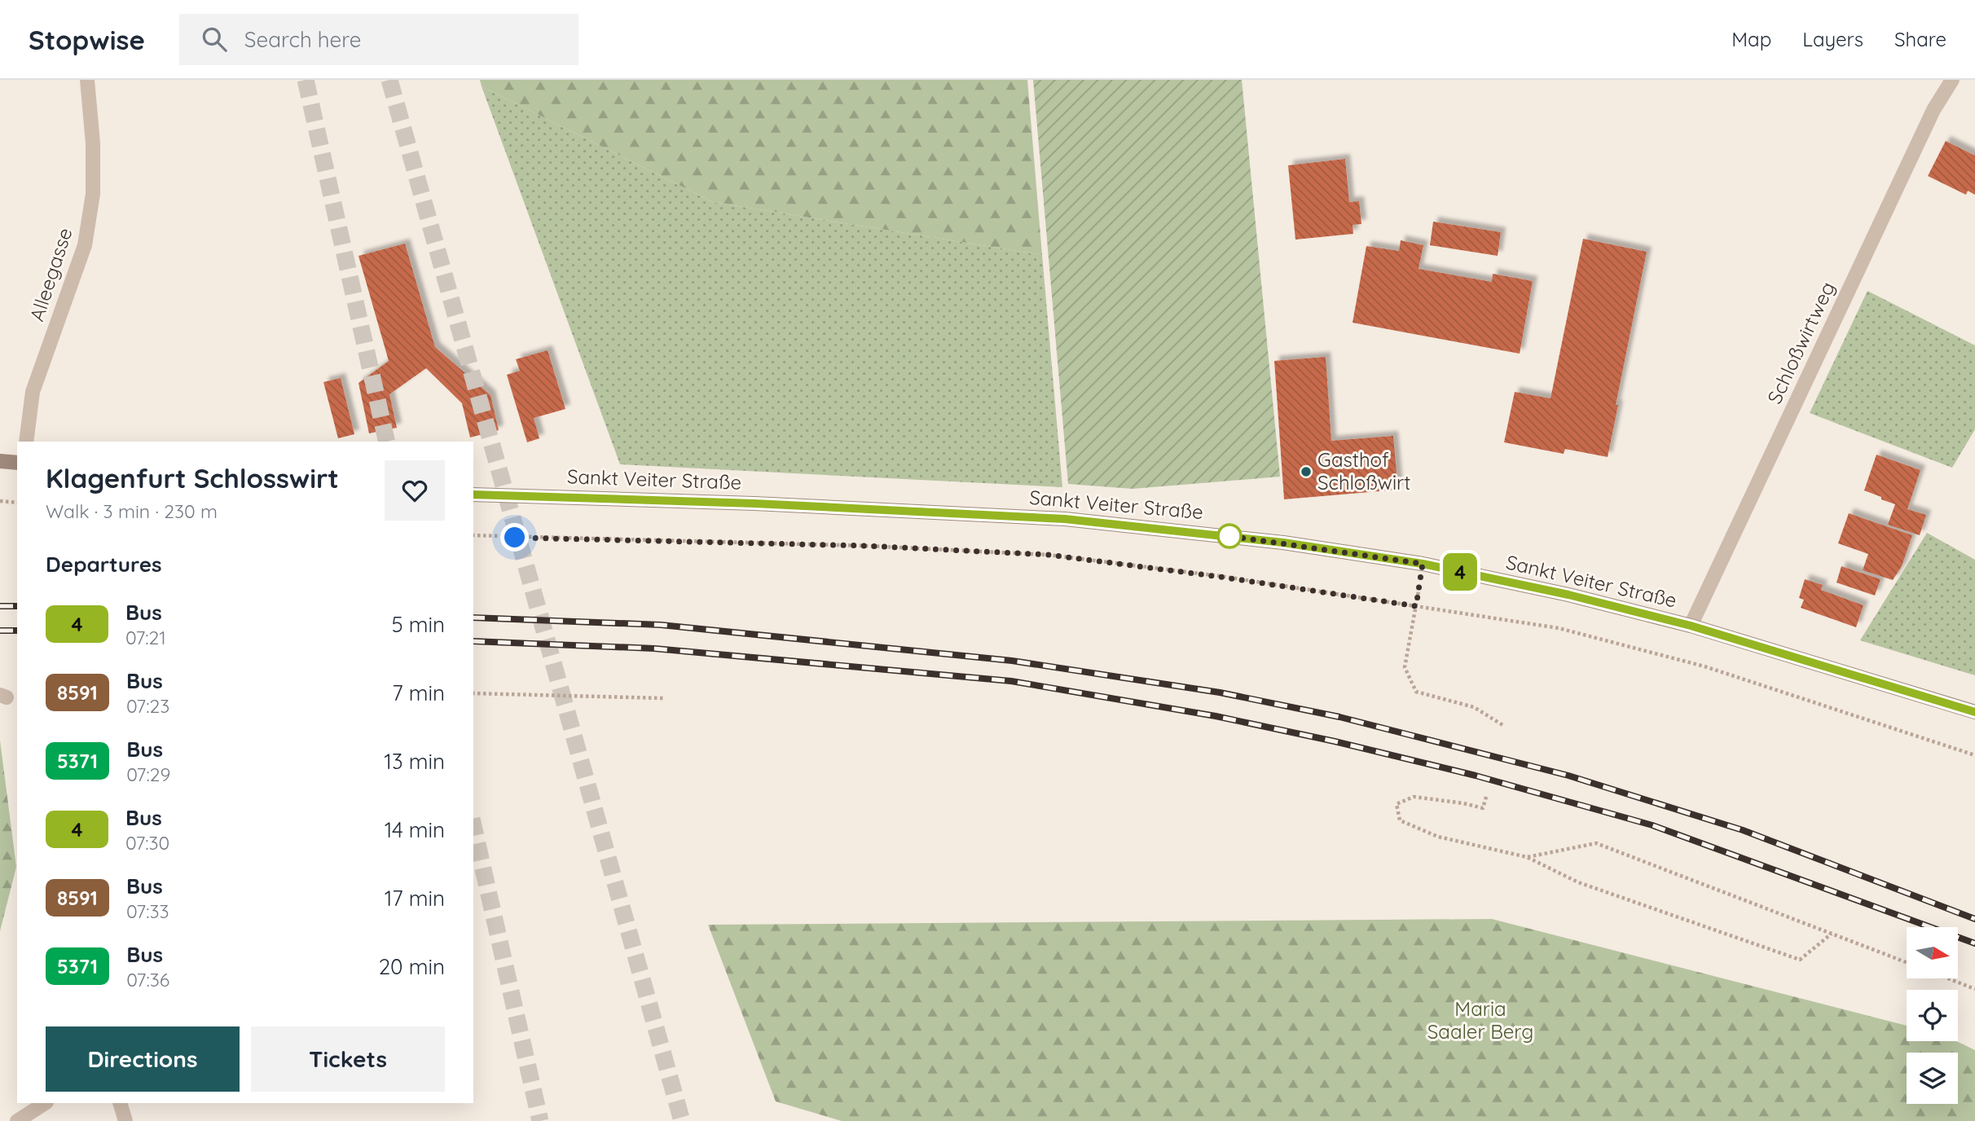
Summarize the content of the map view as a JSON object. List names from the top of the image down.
{
  "streets": {
    "main road": ["Sankt Veiter Straße"],
    "street": ["Alleegasse", "Schloßwirtweg"]
  },
  "crossings": [
    ["Schloßwirtweg", "Sankt Veiter Straße"]
  ],
  "parks": ["Maria Saaler Berg"],
  "places": ["Gasthof Schloßwirt"],
  "lines": ["bus line 4"],
  "north": "right",
  "page": {
    "header": "Stopwise",
    "search": "Search here",
    "nav": ["Map", "Layers", "Share"],
    "on_map": "4",
    "heading": [
      ["Klagenfurt Schlosswirt", "Walk · 3 min · 230 m"],
      "Departures"
    ],
    "list": [
      {
        "mark": "4",
        "name": "Bus",
        "note": "07:21",
        "value": "5 min"
      },
      {
        "mark": "8591",
        "name": "Bus",
        "note": "07:23",
        "value": "7 min"
      },
      {
        "mark": "5371",
        "name": "Bus",
        "note": "07:29",
        "value": "13 min"
      },
      {
        "mark": "4",
        "name": "Bus",
        "note": "07:30",
        "value": "14 min"
      },
      {
        "mark": "8591",
        "name": "Bus",
        "note": "07:33",
        "value": "17 min"
      },
      {
        "mark": "5371",
        "name": "Bus",
        "note": "07:36",
        "value": "20 min"
      }
    ],
    "buttons": ["Directions", "Tickets"]
  }
}
